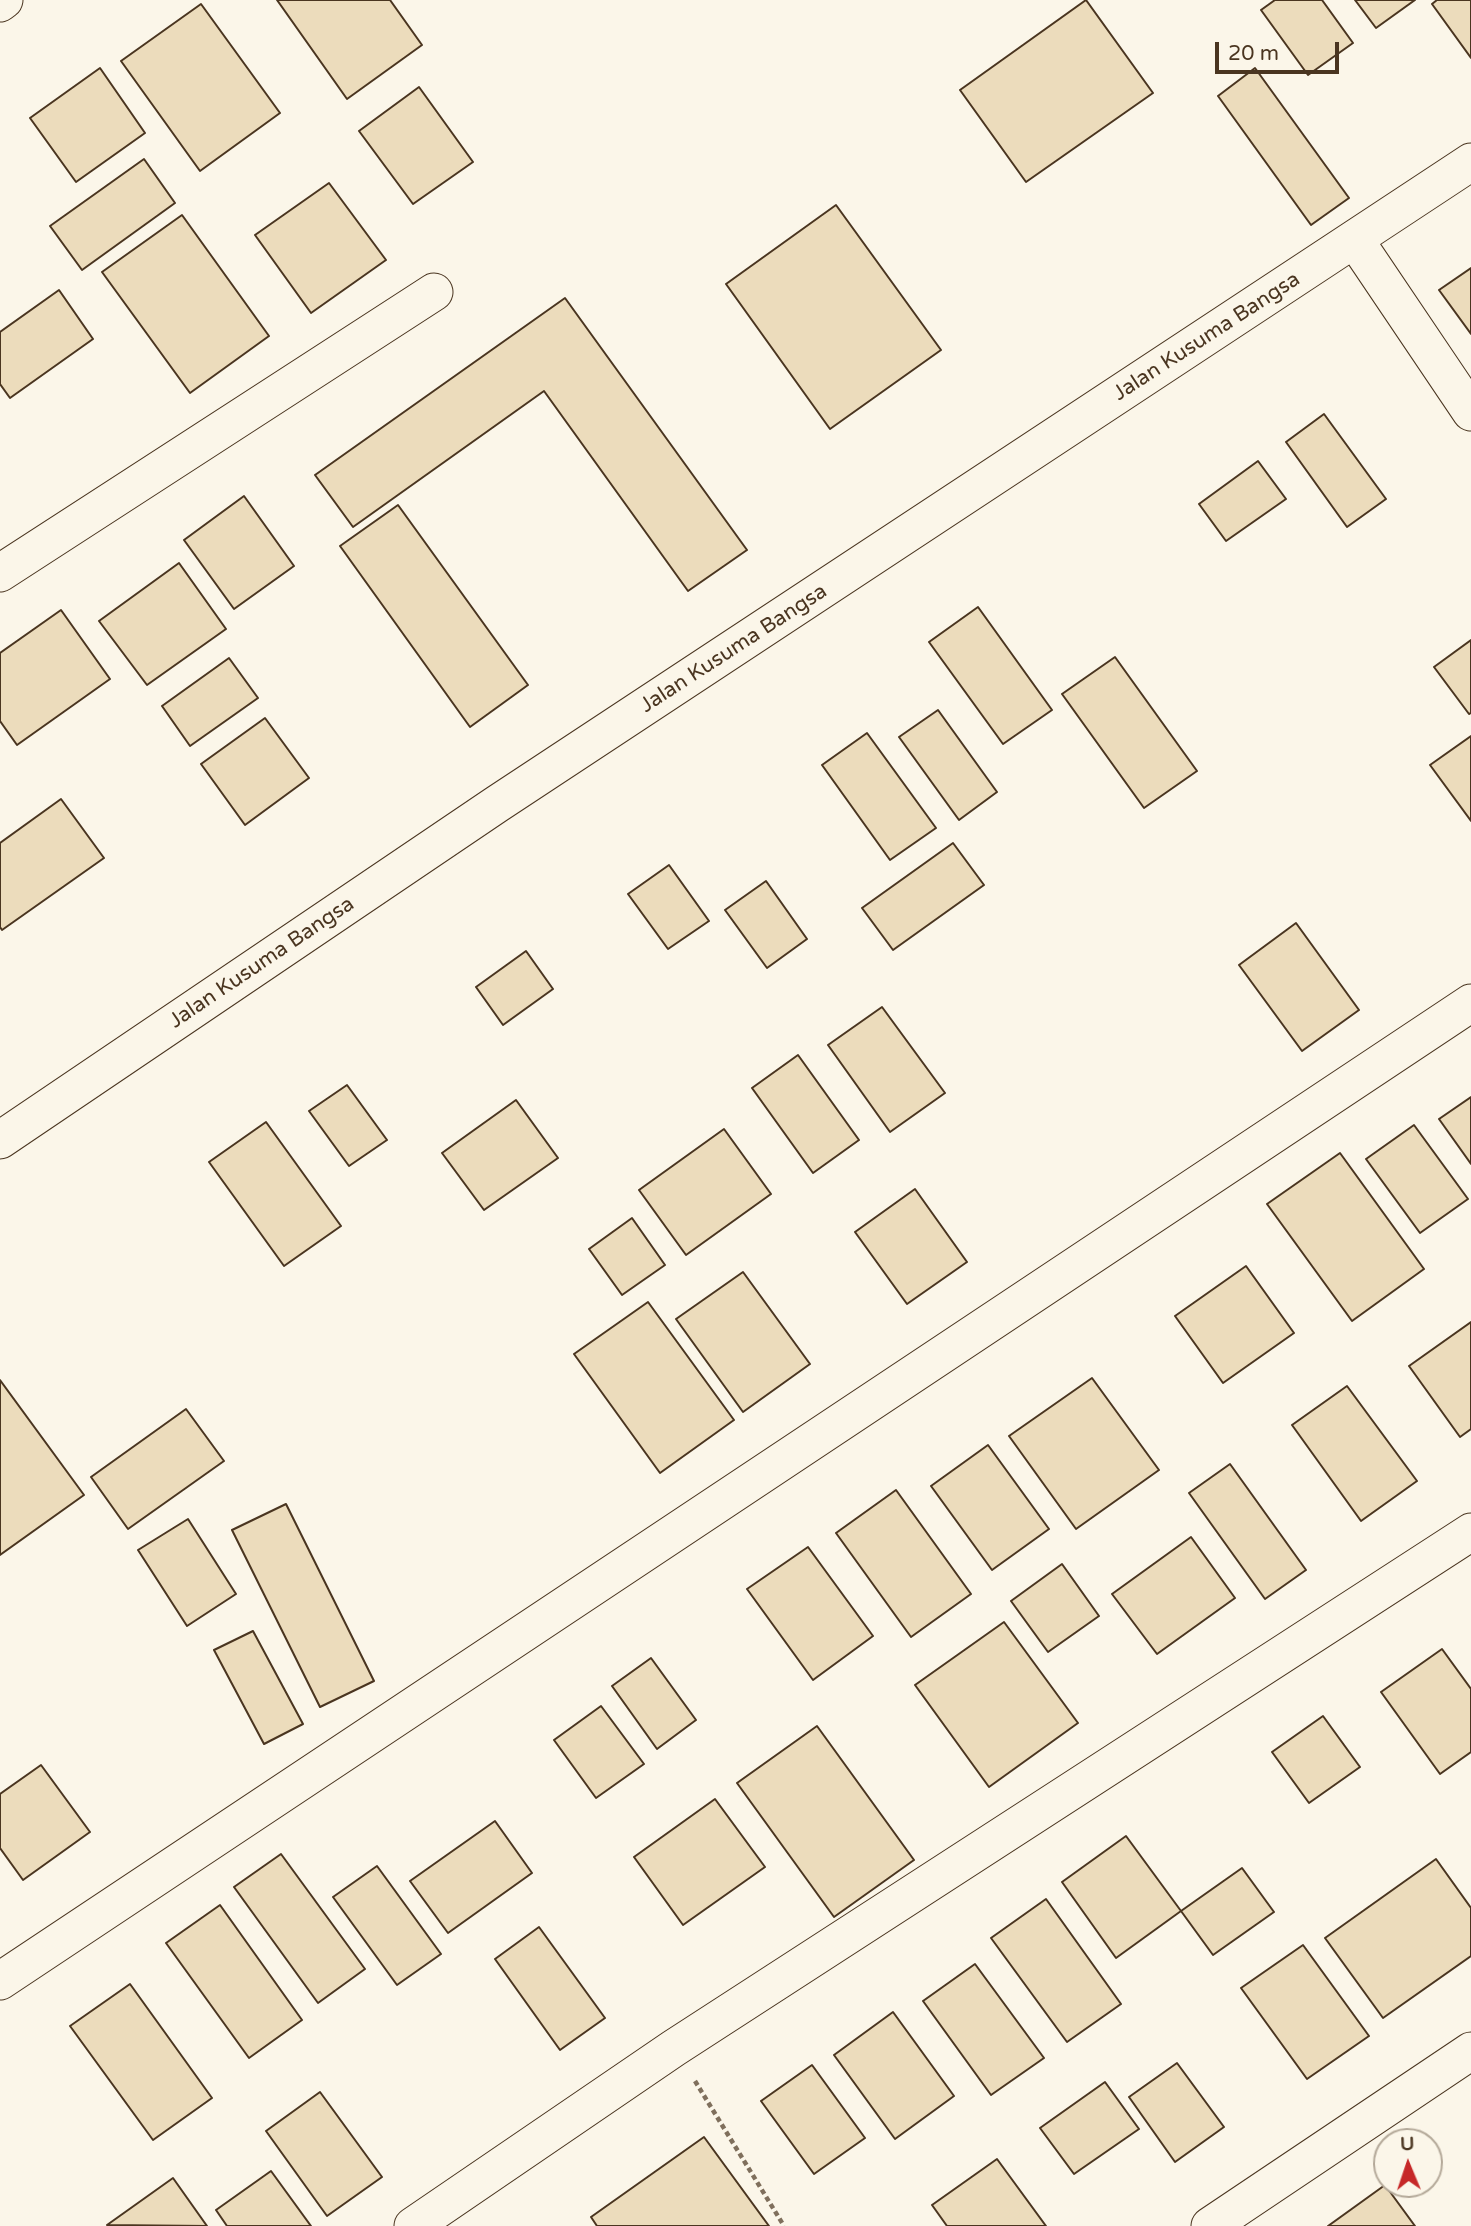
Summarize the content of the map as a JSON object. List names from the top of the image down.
{
  "streets": {
    "street": ["Jalan Kusuma Bangsa"]
  },
  "scale_bar": "20 m",
  "north": "top"
}
